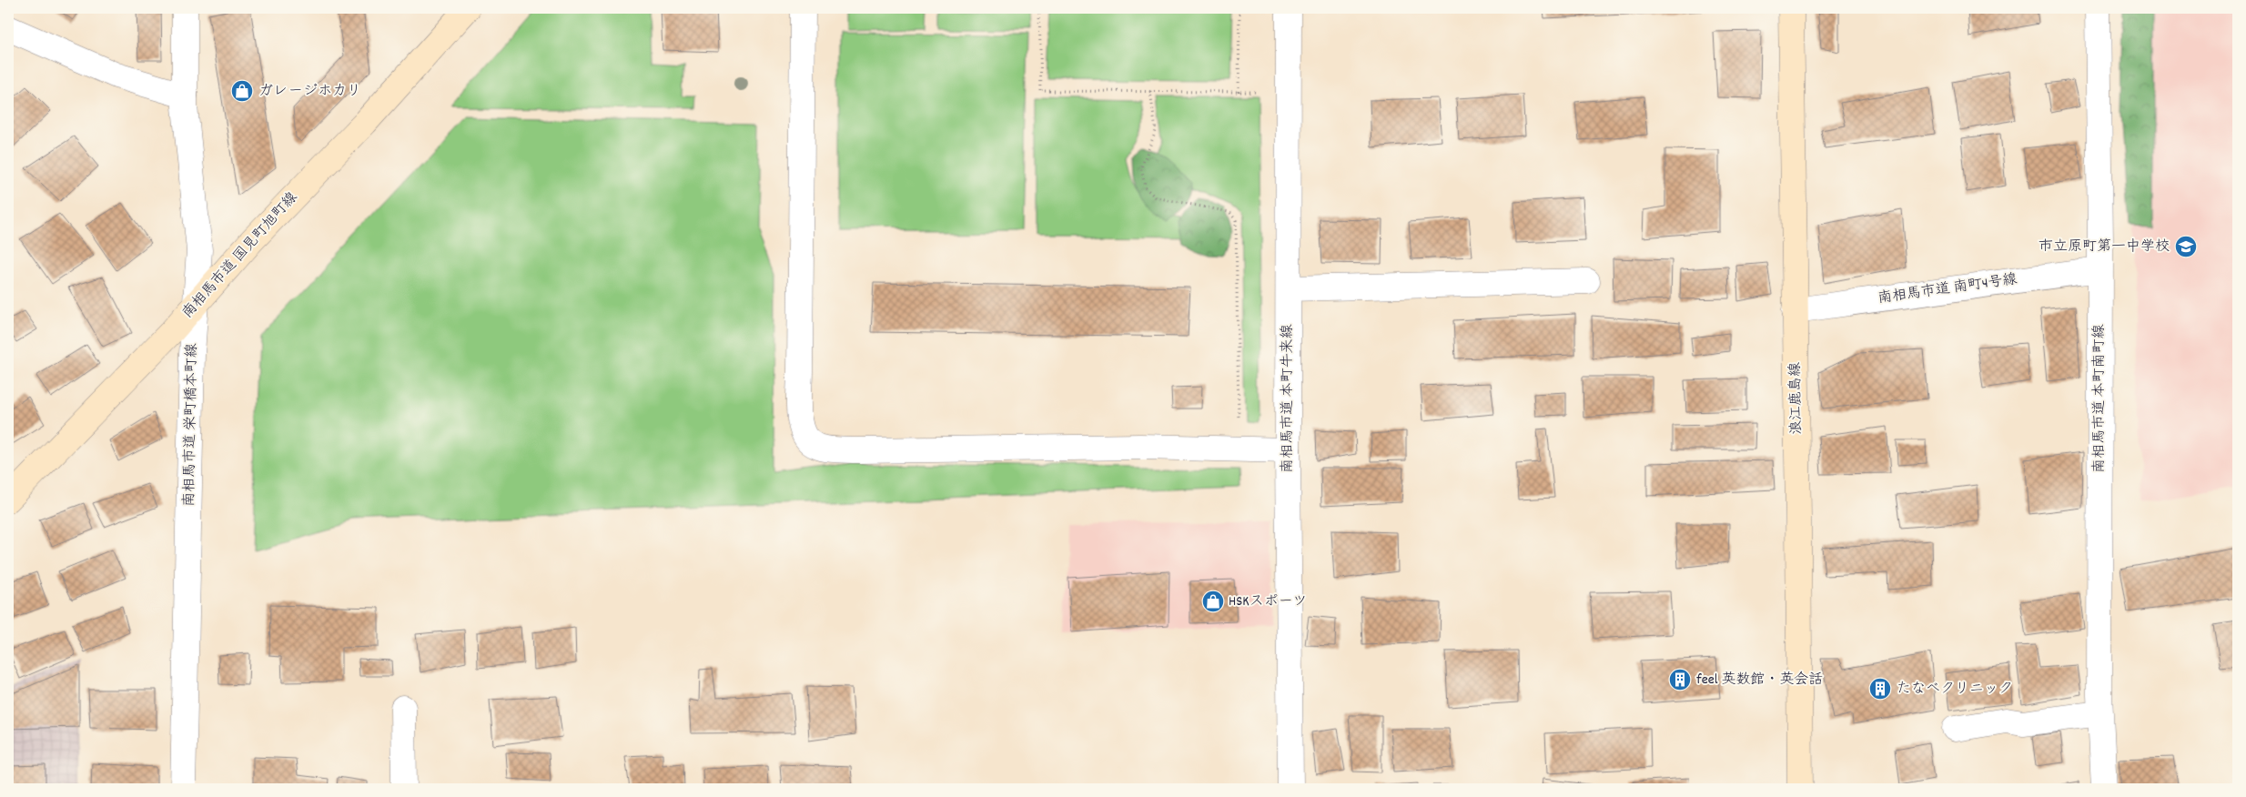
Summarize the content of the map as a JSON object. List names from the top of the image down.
{
  "streets": {
    "main road": ["南相馬市道 国見町旭町線", "浪江鹿島線"],
    "street": [
      "南相馬市道 南町4号線",
      "南相馬市道 本町牛来線",
      "南相馬市道 本町南町線",
      "南相馬市道 栄町橋本町線"
    ]
  },
  "crossings": [
    ["南相馬市道 国見町旭町線", "南相馬市道 栄町橋本町線"],
    ["南相馬市道 南町4号線", "浪江鹿島線"],
    ["南相馬市道 南町4号線", "南相馬市道 本町南町線"]
  ],
  "places": {
    "shop": ["ガレージホカリ", "HSKスポーツ"],
    "school or university": ["市立原町第一中学校"],
    "building": ["feel 英数館・英会話", "たなべクリニック"]
  }
}
